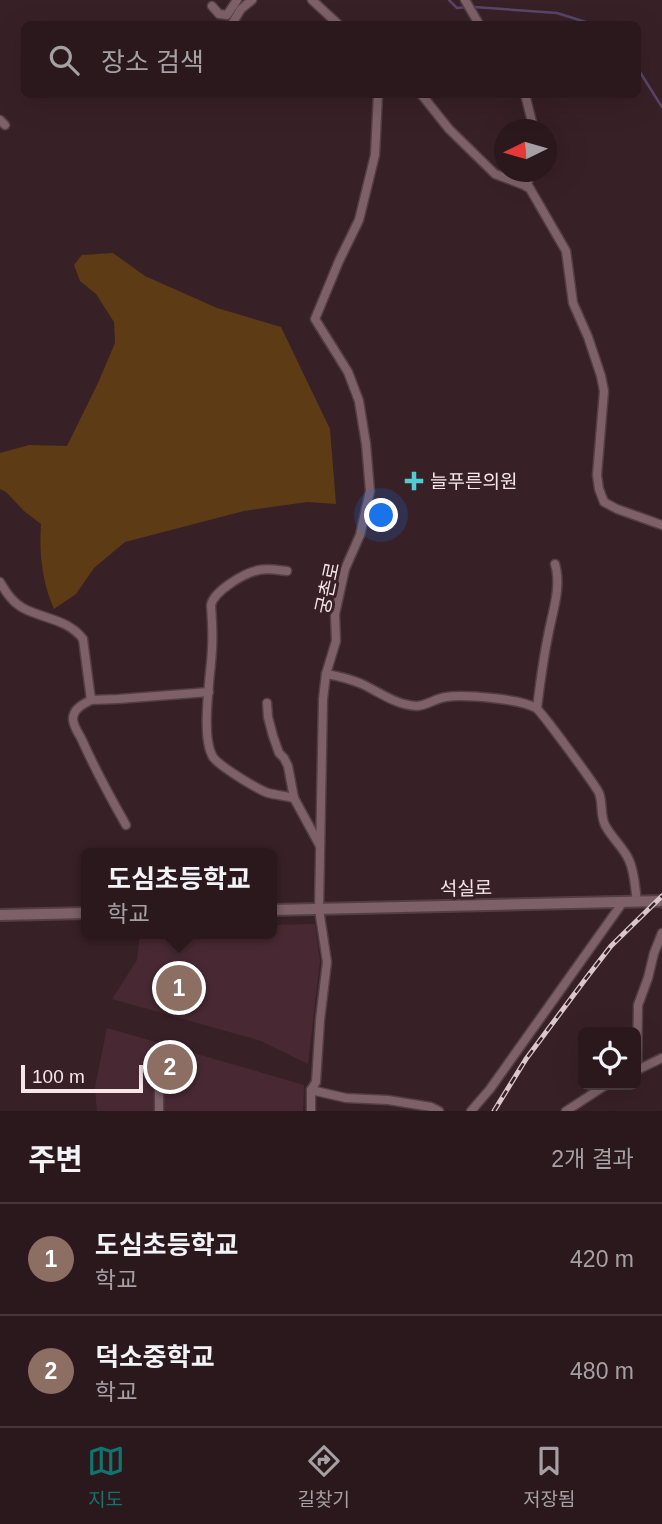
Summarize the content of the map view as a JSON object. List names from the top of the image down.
{
  "streets": {
    "street": ["궁촌로", "석실로"]
  },
  "crossings": [
    ["궁촌로", "석실로"]
  ],
  "places": {
    "health": ["늘푸른의원"]
  },
  "scale_bar": "100 m",
  "north": "left",
  "page": {
    "search": "장소 검색",
    "popup": ["도심초등학교", "학교"],
    "pins": ["1", "2"],
    "scale": "100 m",
    "heading": ["주변", "2개 결과"],
    "list": [
      {
        "mark": "1",
        "name": "도심초등학교",
        "note": "학교",
        "value": "420 m"
      },
      {
        "mark": "2",
        "name": "덕소중학교",
        "note": "학교",
        "value": "480 m"
      }
    ],
    "nav": ["지도", "길찾기", "저장됨"]
  }
}
